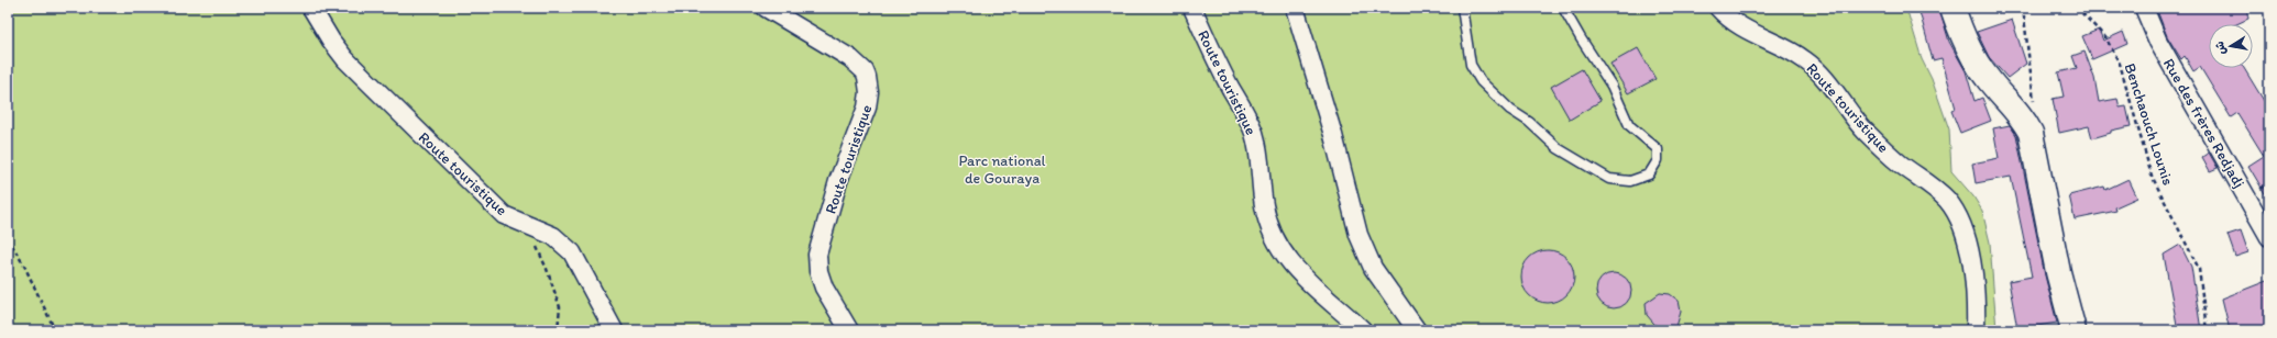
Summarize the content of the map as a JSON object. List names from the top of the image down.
{
  "streets": {
    "street": ["Route touristique", "Rue des frères Redjadj"],
    "path": ["Benchaouch Lounis"]
  },
  "parks": ["Parc national de Gouraya"],
  "north": "left"
}
